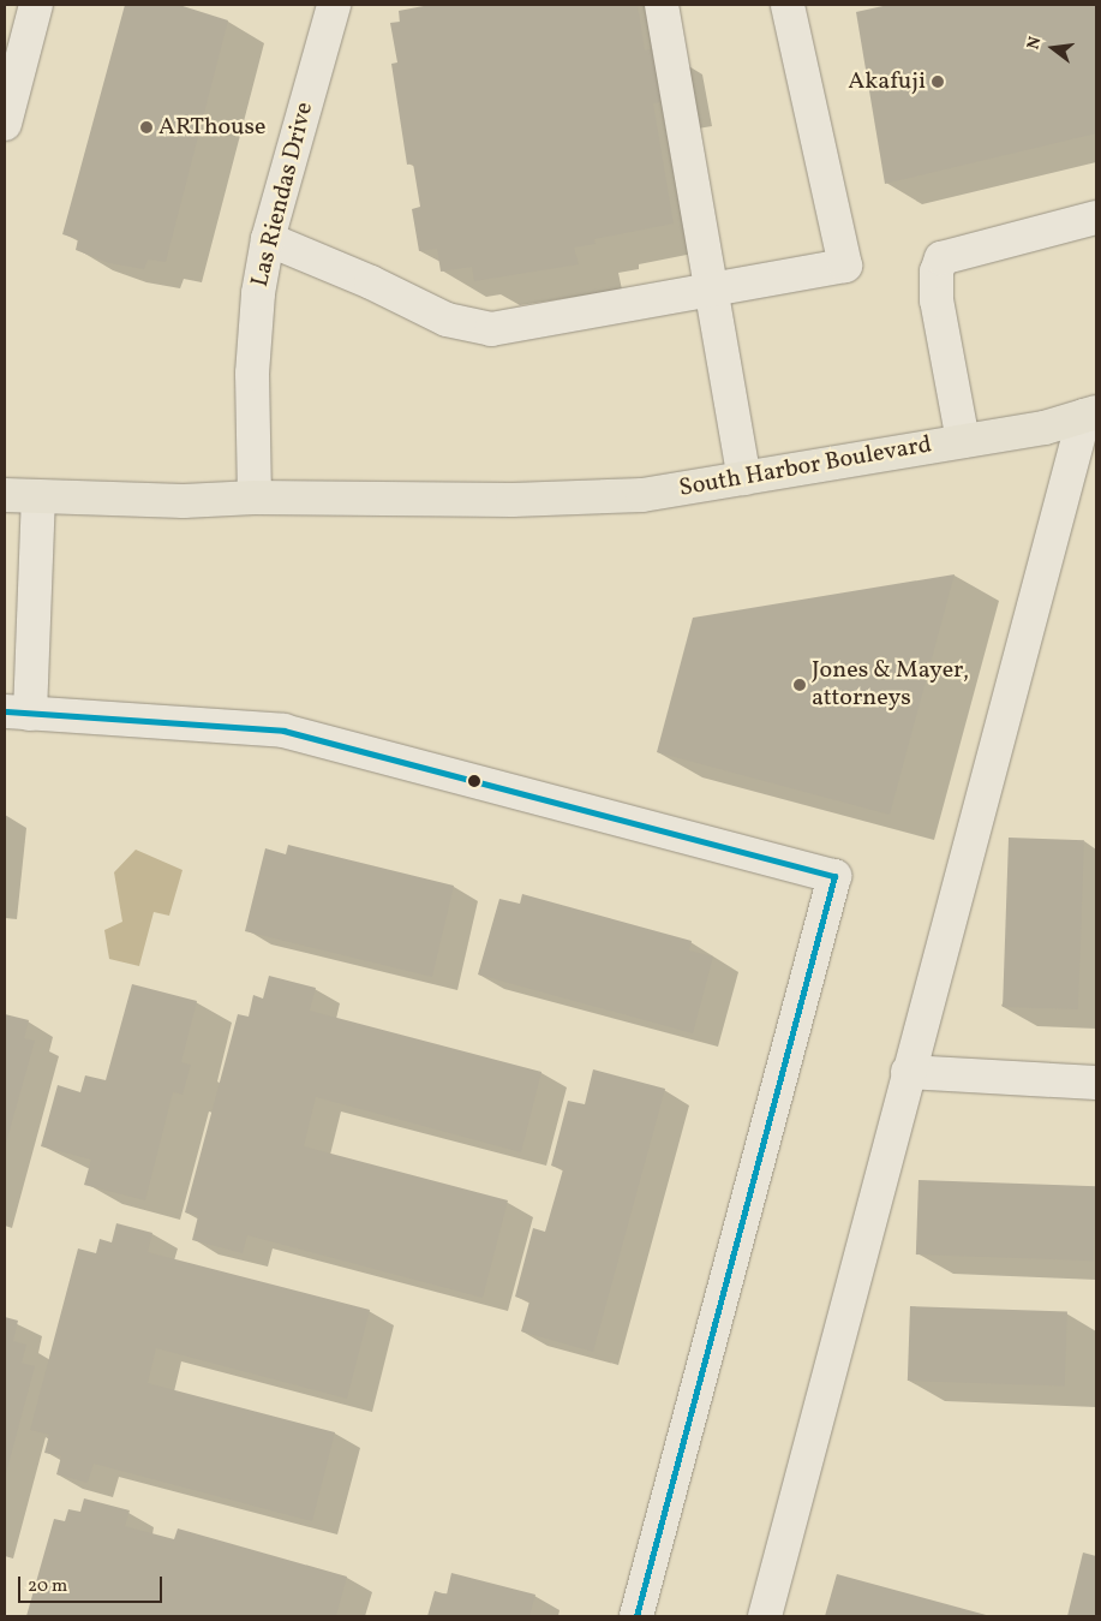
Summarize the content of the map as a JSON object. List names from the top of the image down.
{
  "streets": {
    "main road": ["South Harbor Boulevard"],
    "street": ["Las Riendas Drive"]
  },
  "crossings": [
    ["Las Riendas Drive", "South Harbor Boulevard"]
  ],
  "places": ["Akafuji", "ARThouse", "Jones & Mayer, attorneys"],
  "scale_bar": "20 m",
  "north": "left"
}
